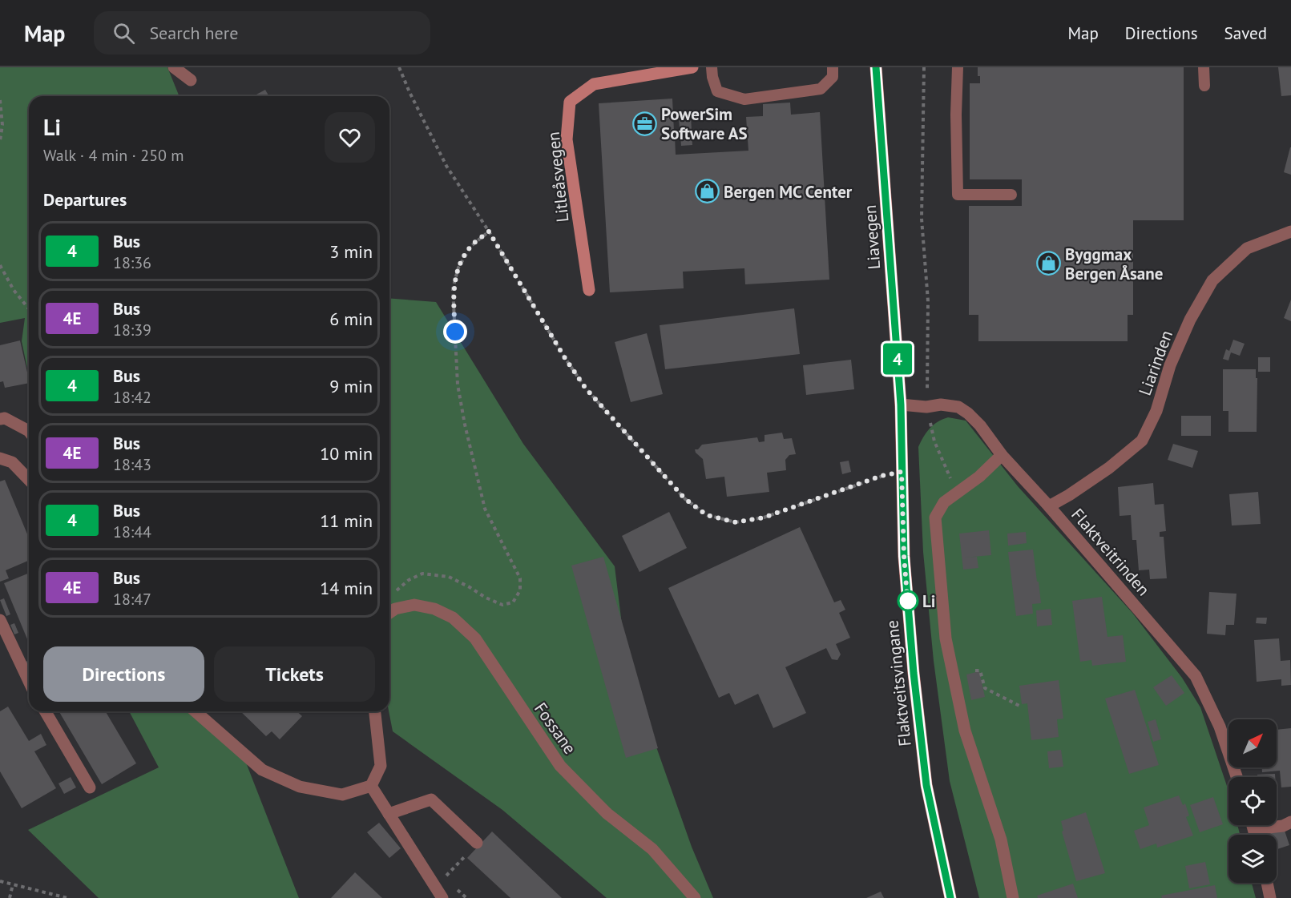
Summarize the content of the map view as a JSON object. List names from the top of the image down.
{
  "streets": {
    "main road": ["Litleåsvegen", "Liavegen", "Flaktveitsvingane"],
    "street": ["Liarinden", "Flaktveitrinden", "Fossane"]
  },
  "crossings": [
    ["Liavegen", "Flaktveitrinden"],
    ["Liavegen", "Flaktveitsvingane"],
    ["Liarinden", "Flaktveitrinden"],
    ["Flaktveitrinden", "Flaktveitsvingane"]
  ],
  "places": {
    "office": ["PowerSim Software AS"],
    "shop": ["Bergen MC Center", "Byggmax Bergen Åsane"],
    "other": ["Li"]
  },
  "lines": ["bus line 4"],
  "north": "top right",
  "page": {
    "header": "Map",
    "search": "Search here",
    "nav": ["Map", "Directions", "Saved"],
    "on_map": "4",
    "heading": [
      ["Li", "Walk · 4 min · 250 m"],
      "Departures"
    ],
    "list": [
      {
        "mark": "4",
        "name": "Bus",
        "note": "18:36",
        "value": "3 min"
      },
      {
        "mark": "4E",
        "name": "Bus",
        "note": "18:39",
        "value": "6 min"
      },
      {
        "mark": "4",
        "name": "Bus",
        "note": "18:42",
        "value": "9 min"
      },
      {
        "mark": "4E",
        "name": "Bus",
        "note": "18:43",
        "value": "10 min"
      },
      {
        "mark": "4",
        "name": "Bus",
        "note": "18:44",
        "value": "11 min"
      },
      {
        "mark": "4E",
        "name": "Bus",
        "note": "18:47",
        "value": "14 min"
      }
    ],
    "buttons": ["Directions", "Tickets"]
  }
}
